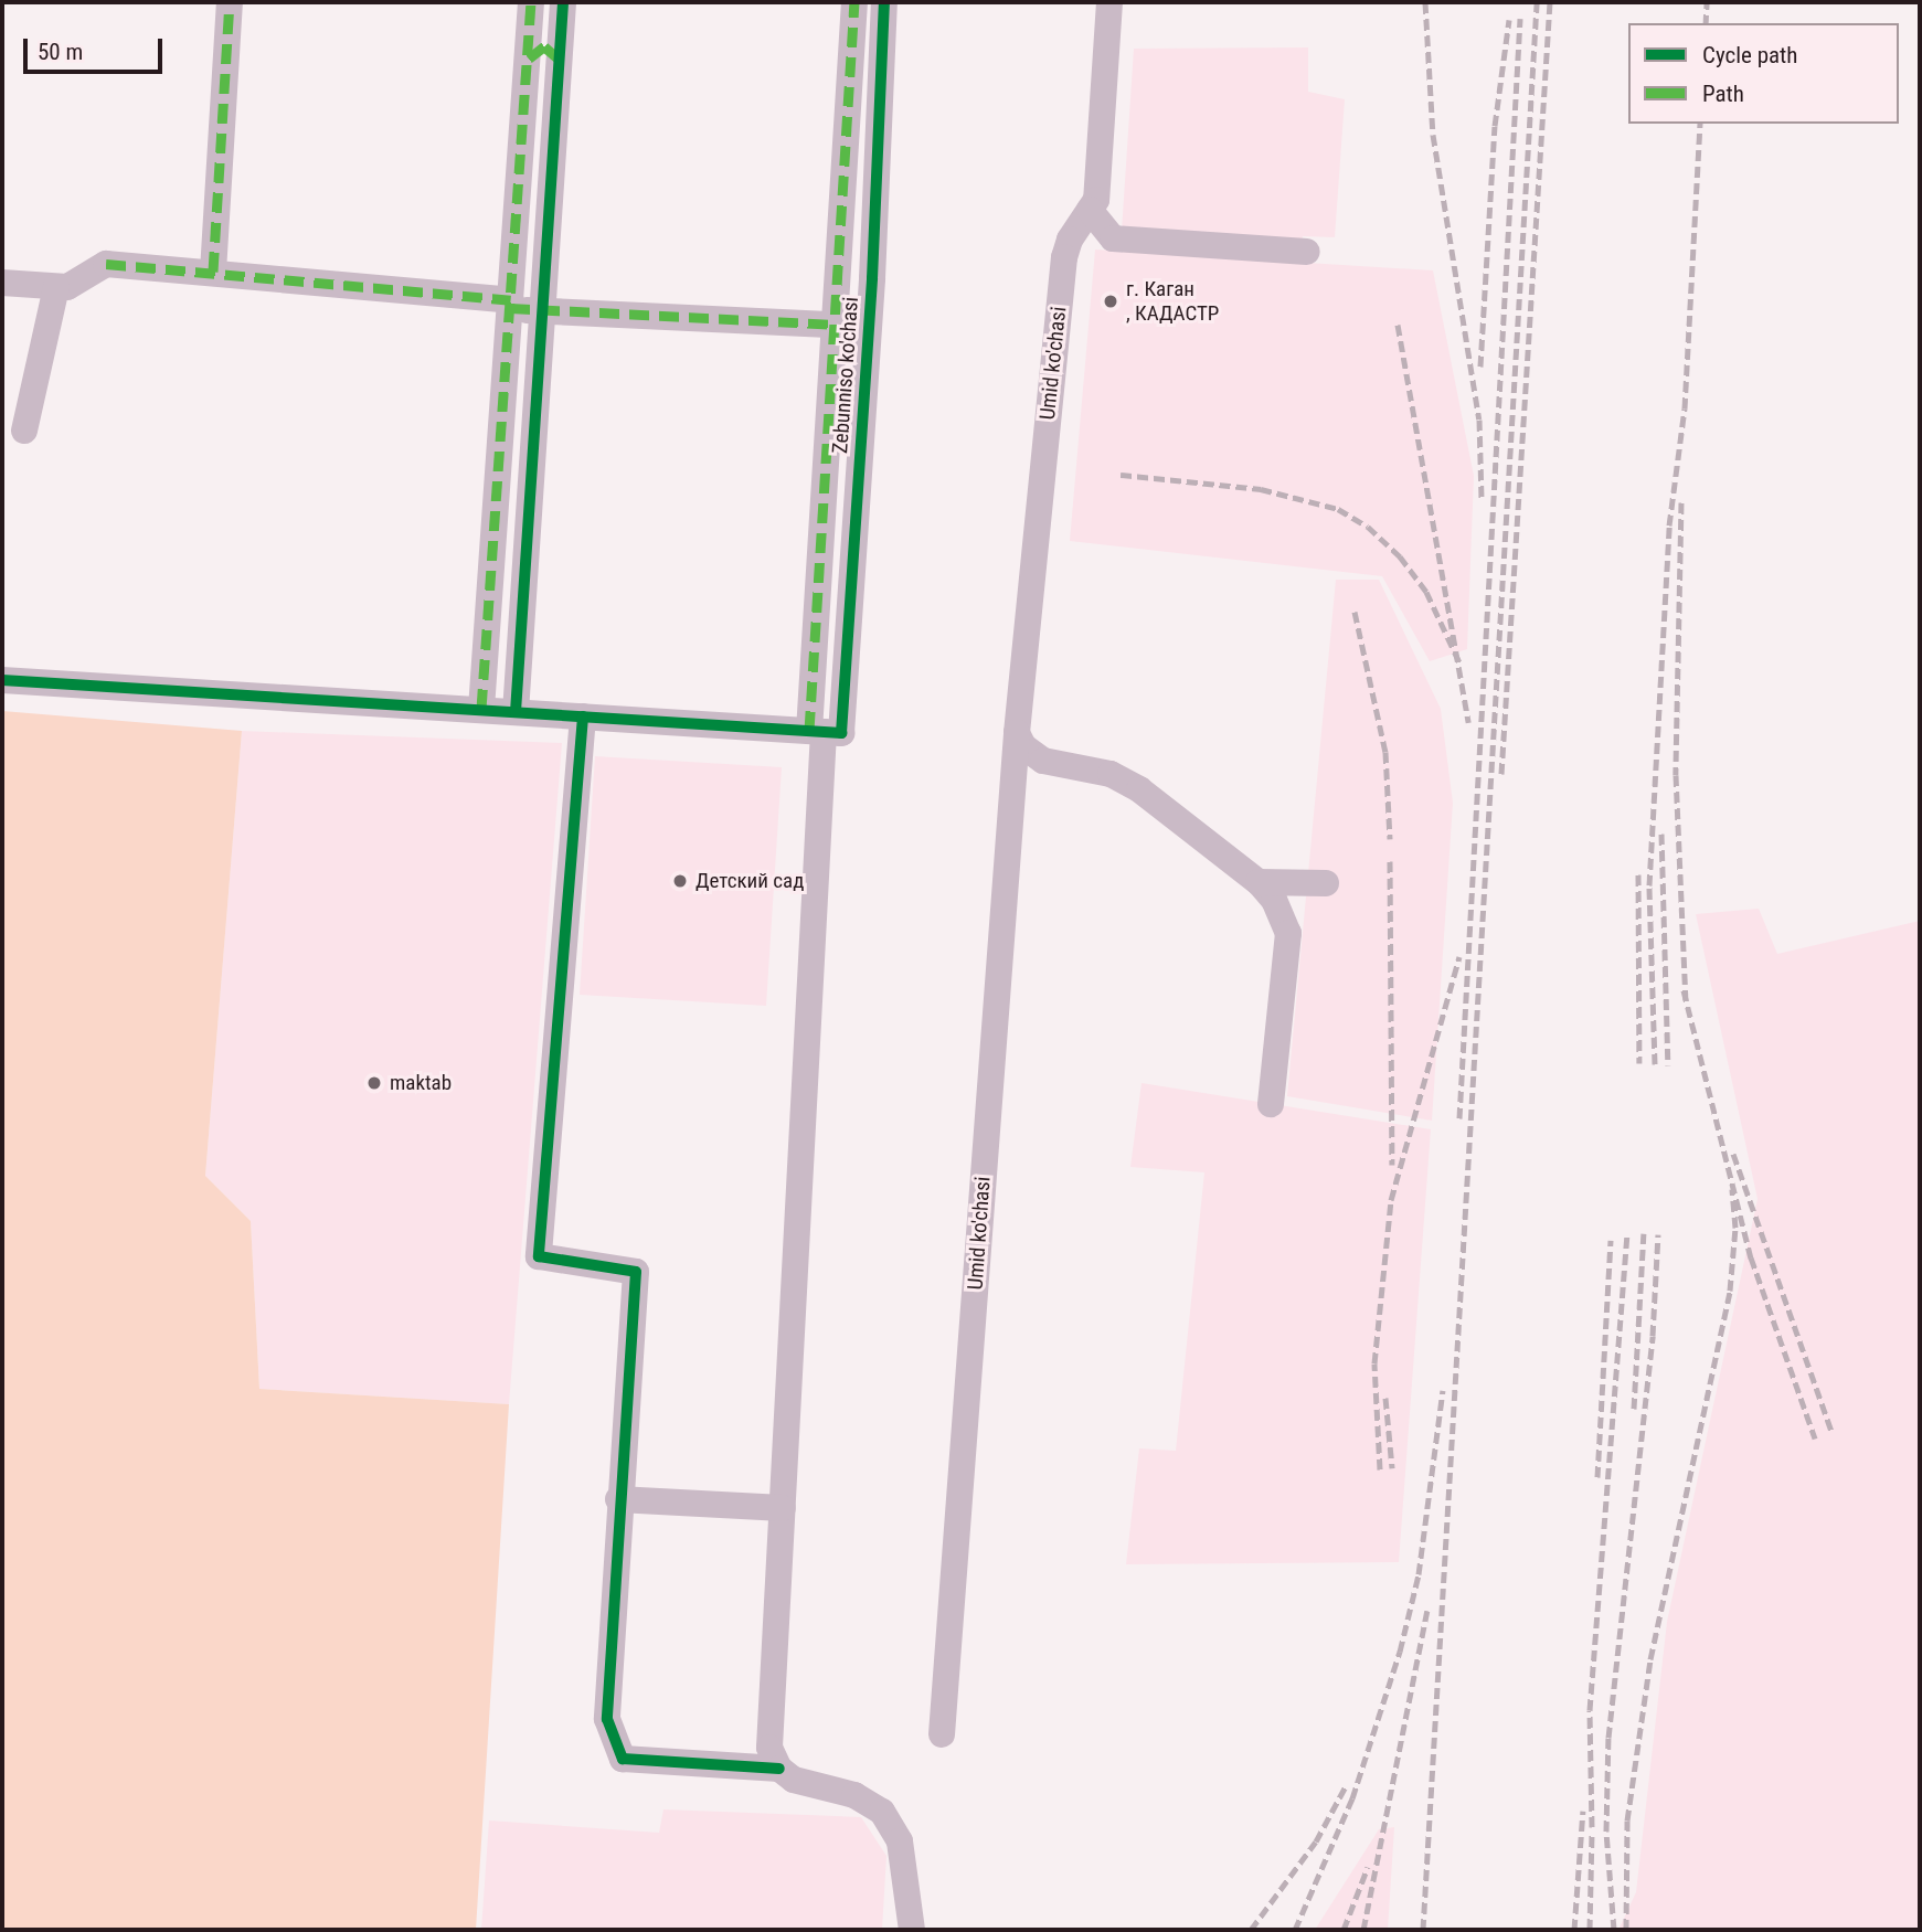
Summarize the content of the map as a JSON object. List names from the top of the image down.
{
  "streets": {
    "street": ["Umid ko'chasi", "Zebunniso ko'chasi"]
  },
  "places": ["г. Каган , КАДАСТР", "Детский сад", "maktab"],
  "legend": ["Cycle path", "Path"],
  "scale_bar": "50 m"
}
